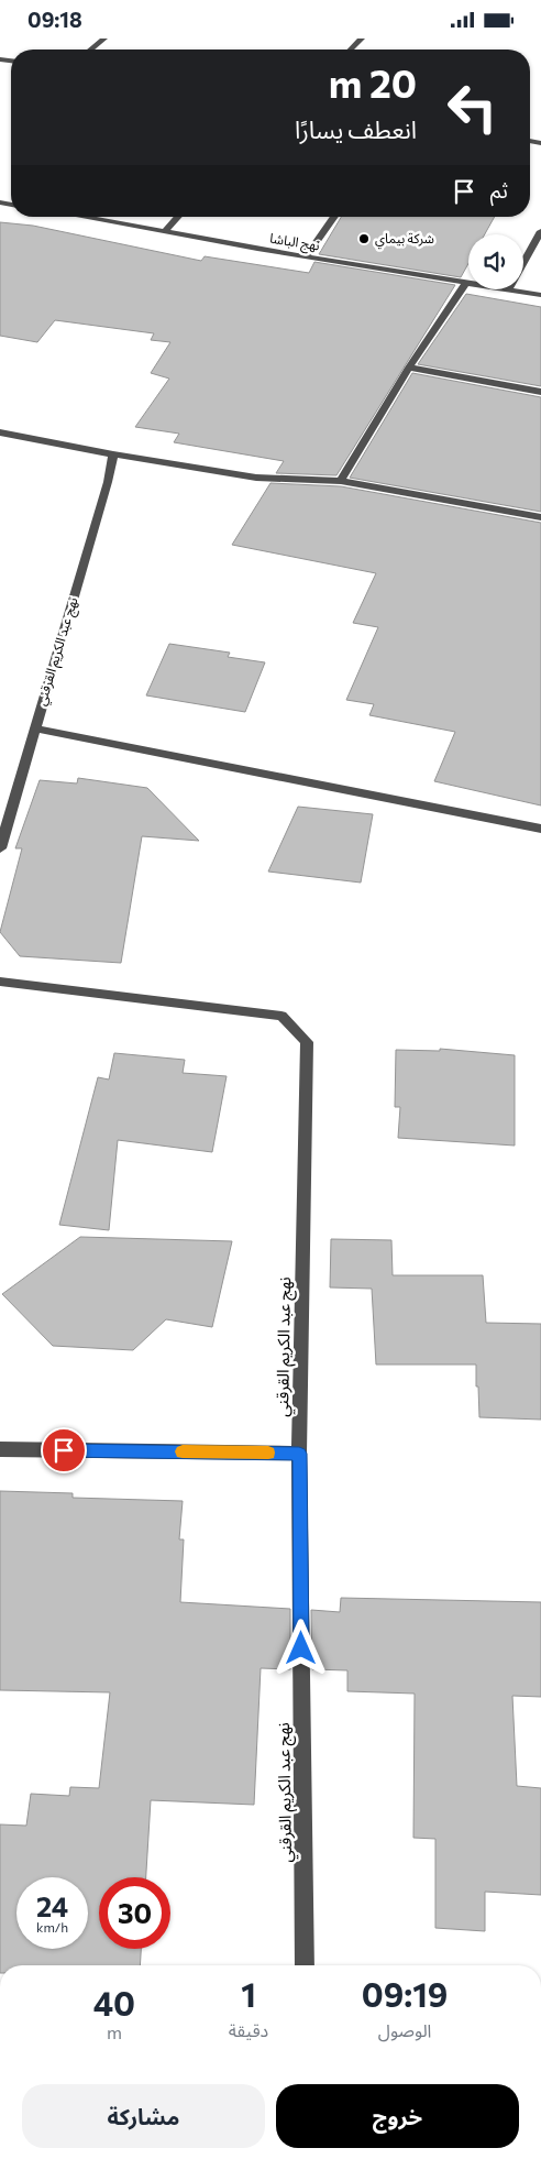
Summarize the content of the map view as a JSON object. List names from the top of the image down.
{
  "streets": {
    "street": ["نهج الباشا", "نهج عبد الكريم القرقني"]
  },
  "places": ["شركة بيماي"],
  "page": {
    "status": "09:18",
    "turn": ["20 m", "انعطف يسارًا"],
    "then": "ثم",
    "speed": "24 km/h",
    "limit": "30",
    "eta": [
      "09:19",
      "الوصول",
      "1",
      "دقيقة",
      "40",
      "m"
    ],
    "buttons": ["خروج", "مشاركة"]
  }
}
